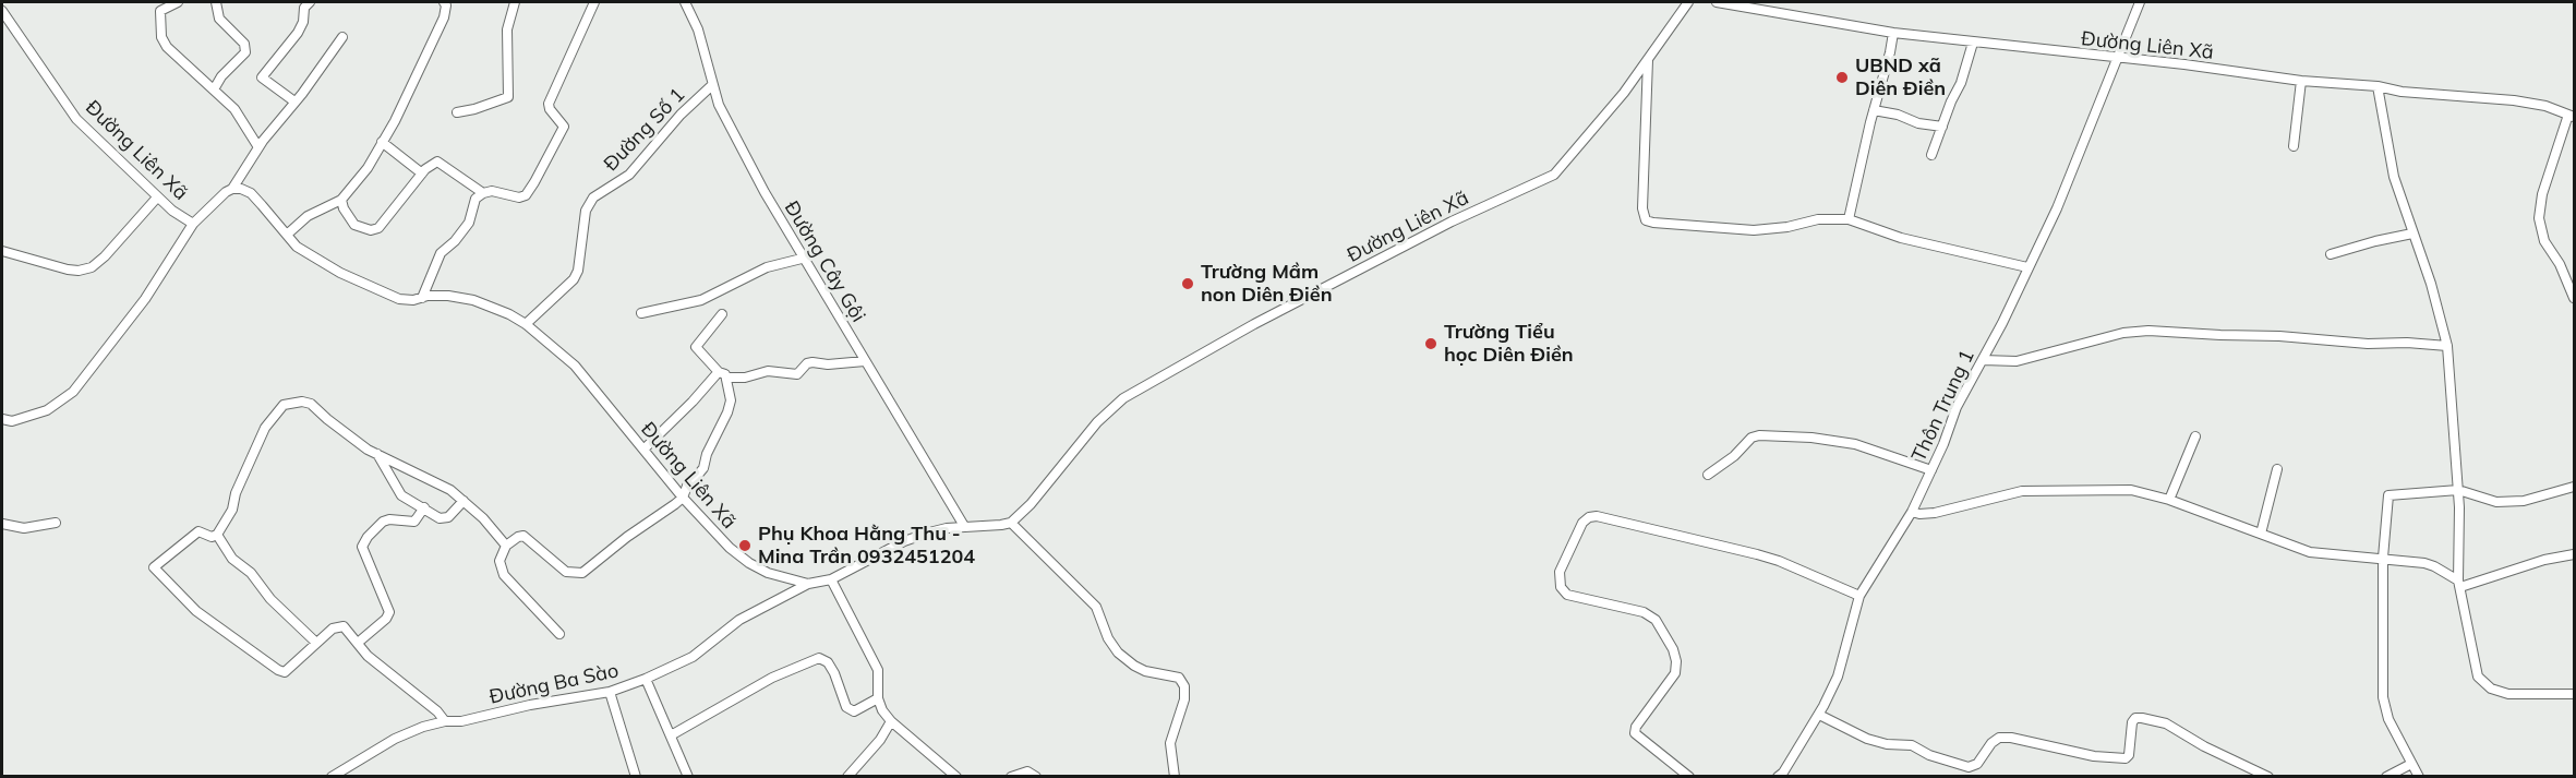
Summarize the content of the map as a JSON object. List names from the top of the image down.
{
  "streets": {
    "street": [
      "Đường Liên Xã",
      "Đường Số 1",
      "Đường Cây Gội",
      "Thôn Trung 1",
      "Đường Ba Sào"
    ]
  },
  "crossings": [
    ["Đường Liên Xã", "Đường Số 1"],
    ["Đường Liên Xã", "Đường Cây Gội"],
    ["Đường Liên Xã", "Thôn Trung 1"],
    ["Đường Liên Xã", "Đường Ba Sào"],
    ["Đường Số 1", "Đường Cây Gội"]
  ],
  "places": [
    "UBND xã Diên Điền",
    "Trường Mầm non Diên Điền",
    "Trường Tiểu học Diên Điền",
    "Phụ Khoa Hằng Thu - Mina Trần 0932451204"
  ]
}
